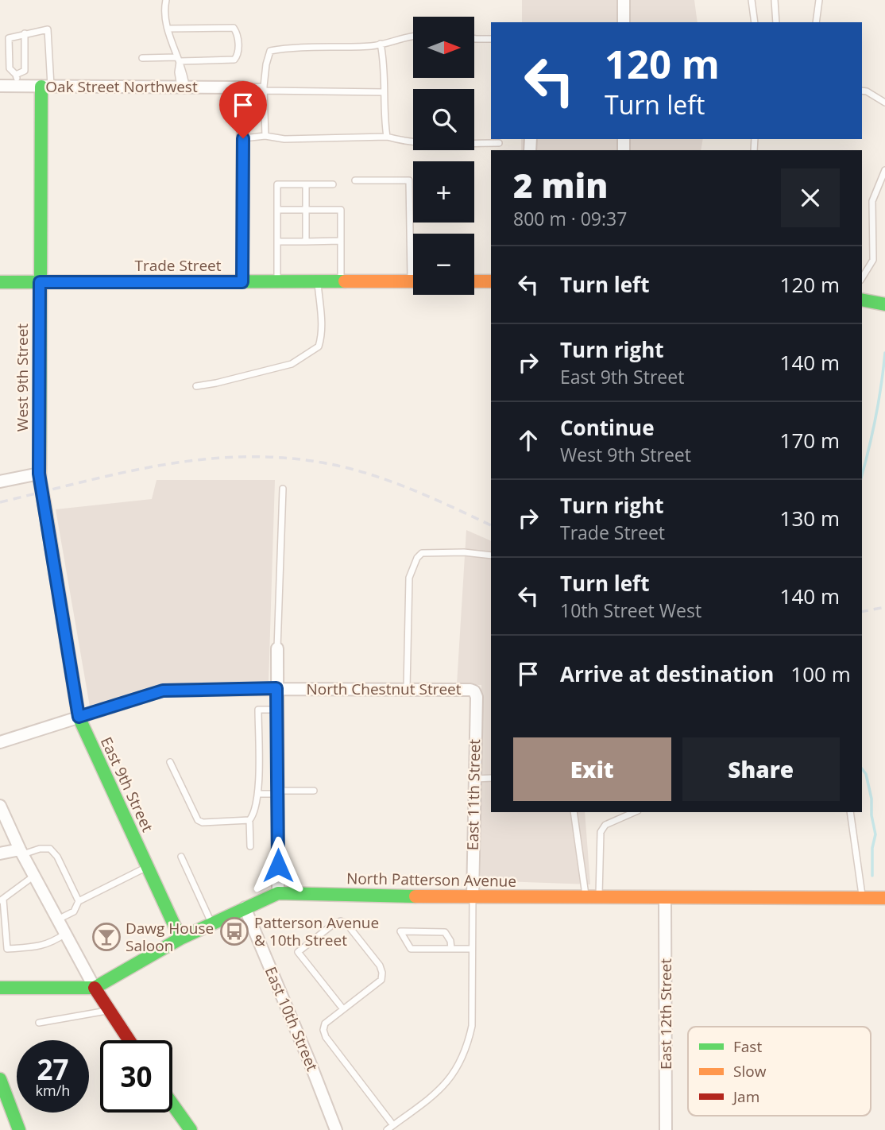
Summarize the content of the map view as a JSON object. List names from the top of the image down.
{
  "streets": {
    "street": [
      "Oak Street Northwest",
      "Trade Street",
      "West 9th Street",
      "North Chestnut Street",
      "East 9th Street",
      "East 11th Street",
      "North Patterson Avenue",
      "East 12th Street",
      "East 10th Street"
    ]
  },
  "crossings": [
    ["Oak Street Northwest", "West 9th Street"],
    ["Trade Street", "West 9th Street"],
    ["West 9th Street", "East 9th Street"],
    ["North Chestnut Street", "East 9th Street"],
    ["North Chestnut Street", "East 11th Street"],
    ["East 9th Street", "North Patterson Avenue"],
    ["East 11th Street", "North Patterson Avenue"],
    ["North Patterson Avenue", "East 12th Street"],
    ["North Patterson Avenue", "East 10th Street"]
  ],
  "places": {
    "bus stop": ["Patterson Avenue & 10th Street"],
    "bar": ["Dawg House Saloon"]
  },
  "legend": ["Fast", "Slow", "Jam"],
  "north": "right",
  "page": {
    "map_buttons": ["+", "−"],
    "turn": ["120 m", "Turn left"],
    "heading": ["2 min", "800 m · 09:37"],
    "list": [
      {
        "name": "Turn left",
        "value": "120 m"
      },
      {
        "name": "Turn right",
        "note": "East 9th Street",
        "value": "140 m"
      },
      {
        "name": "Continue",
        "note": "West 9th Street",
        "value": "170 m"
      },
      {
        "name": "Turn right",
        "note": "Trade Street",
        "value": "130 m"
      },
      {
        "name": "Turn left",
        "note": "10th Street West",
        "value": "140 m"
      },
      {
        "name": "Arrive at destination",
        "value": "100 m"
      }
    ],
    "buttons": ["Exit", "Share"],
    "speed": "27 km/h",
    "limit": "30"
  }
}
